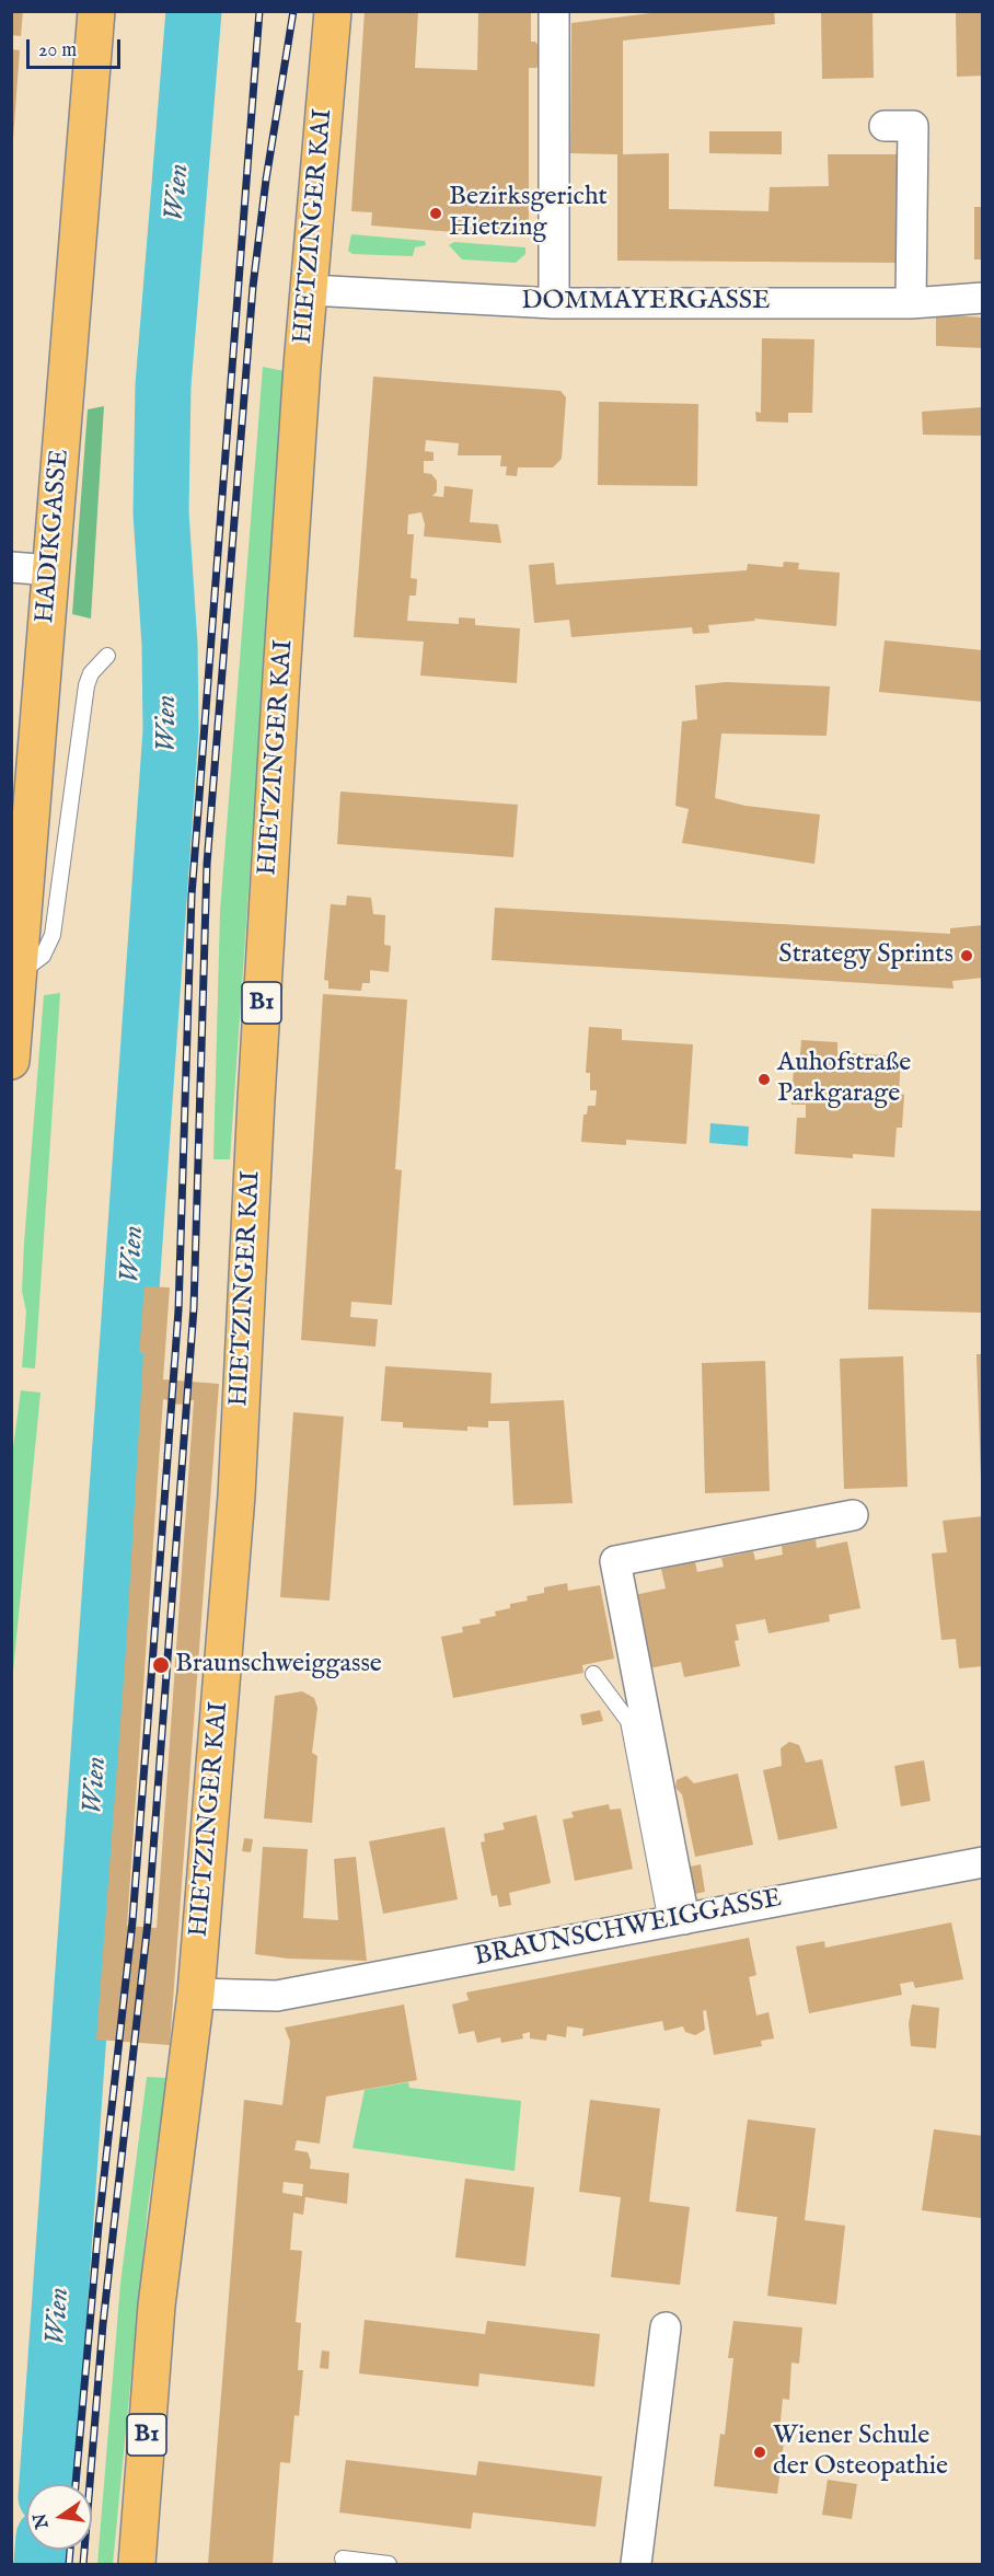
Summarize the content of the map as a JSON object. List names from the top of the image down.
{
  "streets": {
    "main road": ["HIETZINGER KAI", "HADIKGASSE", "B1"],
    "street": ["DOMMAYERGASSE", "BRAUNSCHWEIGGASSE"]
  },
  "crossings": [
    ["HIETZINGER KAI", "DOMMAYERGASSE"],
    ["HIETZINGER KAI", "BRAUNSCHWEIGGASSE"]
  ],
  "water": ["Wien"],
  "places": [
    "Bezirksgericht Hietzing",
    "Strategy Sprints",
    "Auhofstraße Parkgarage",
    "Braunschweiggasse",
    "Wiener Schule der Osteopathie"
  ],
  "scale_bar": "20 m",
  "north": "left"
}
